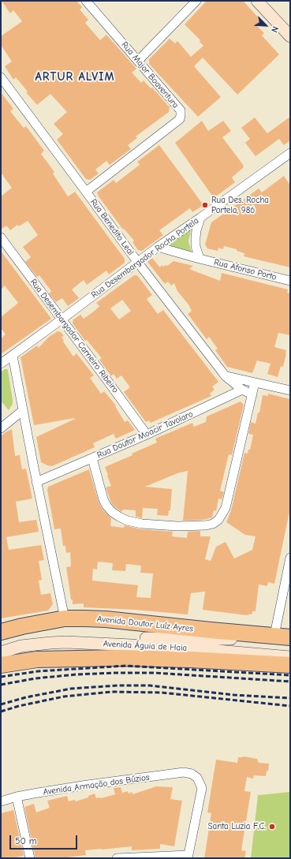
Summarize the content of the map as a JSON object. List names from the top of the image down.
{
  "streets": {
    "highway": ["Avenida Doutor Luíz Ayres"],
    "main road": ["Avenida Águia de Haia"],
    "street": [
      "Rua Major Boaventura",
      "Rua Benedito Leal",
      "Rua Desembargador Rocha Portela",
      "Rua Afonso Porto",
      "Rua Desembargador Carneiro Ribeiro",
      "Rua Doutor Moacir Tavolaro",
      "Avenida Armação dos Búzios"
    ]
  },
  "crossings": [
    ["Rua Major Boaventura", "Rua Benedito Leal"],
    ["Rua Benedito Leal", "Rua Desembargador Rocha Portela"],
    ["Rua Benedito Leal", "Rua Doutor Moacir Tavolaro"],
    ["Rua Desembargador Rocha Portela", "Rua Afonso Porto"],
    ["Rua Desembargador Rocha Portela", "Rua Desembargador Carneiro Ribeiro"],
    ["Rua Desembargador Carneiro Ribeiro", "Rua Doutor Moacir Tavolaro"],
    ["Avenida Doutor Luíz Ayres", "Avenida Águia de Haia"]
  ],
  "districts": ["ARTUR ALVIM"],
  "places": ["Rua Des. Rocha Portela, 986", "Santa Luzia F.C."],
  "scale_bar": "50 m",
  "north": "bottom right"
}
